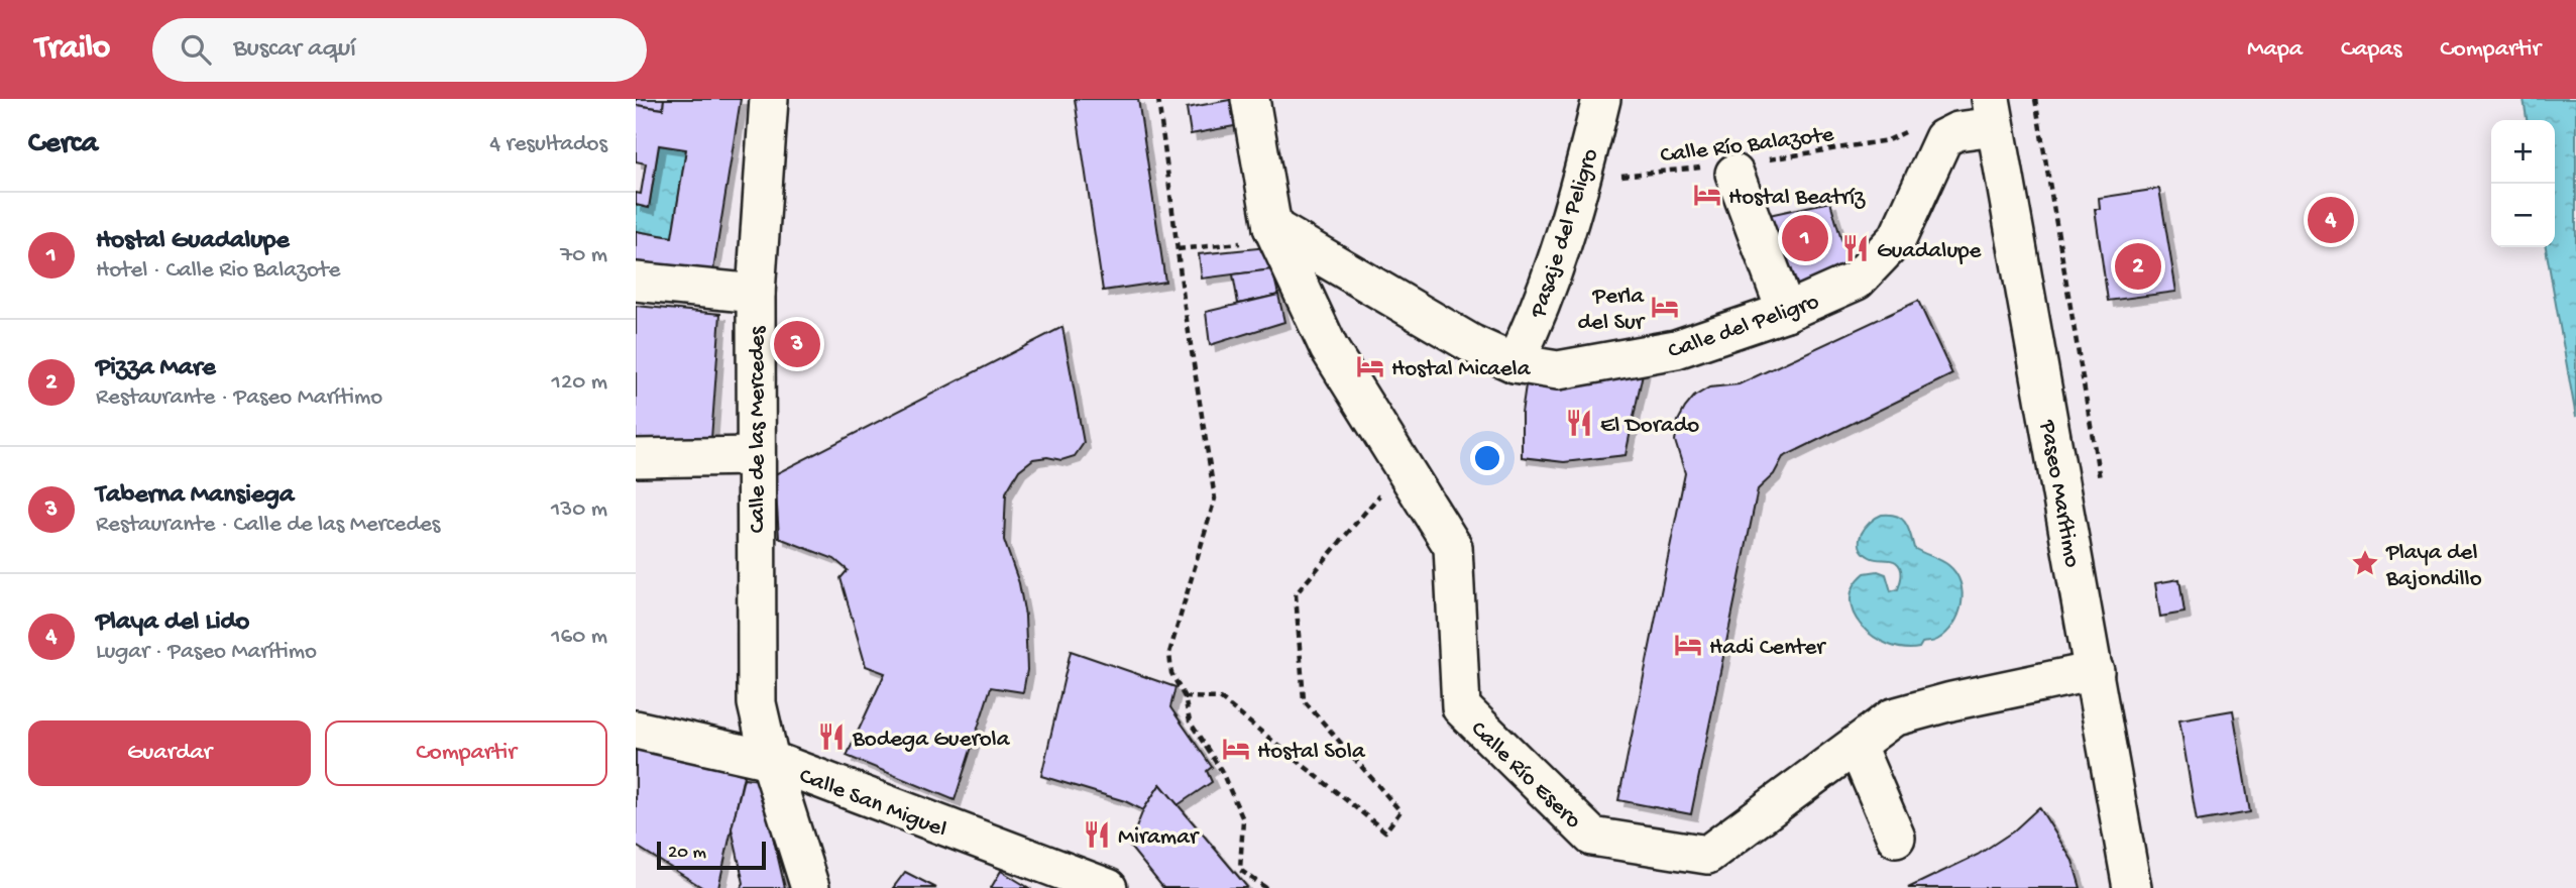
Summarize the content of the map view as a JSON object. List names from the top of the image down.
{
  "streets": {
    "street": [
      "Pasaje del Peligro",
      "Calle del Peligro",
      "Calle de las Mercedes",
      "Paseo Marítimo",
      "Calle Río Esero",
      "Calle San Miguel"
    ],
    "path": ["Calle Río Balazote"]
  },
  "crossings": [
    ["Calle Río Balazote", "Pasaje del Peligro"],
    ["Pasaje del Peligro", "Calle del Peligro"],
    ["Calle del Peligro", "Paseo Marítimo"],
    ["Calle del Peligro", "Calle Río Esero"],
    ["Calle de las Mercedes", "Calle San Miguel"],
    ["Paseo Marítimo", "Calle Río Esero"]
  ],
  "places": {
    "hotel": [
      "Hostal Beatríz",
      "Perla del Sur",
      "Hostal Micaela",
      "Hadi Center",
      "Hostal Sola"
    ],
    "restaurant": [
      "Guadalupe",
      "El Dorado",
      "Bodega Guerola",
      "Miramar"
    ],
    "place": ["Playa del Bajondillo"]
  },
  "scale_bar": "20 m",
  "page": {
    "header": "Trailo",
    "search": "Buscar aquí",
    "nav": ["Mapa", "Capas", "Compartir"],
    "heading": ["Cerca", "4 resultados"],
    "map_buttons": ["+", "−"],
    "list": [
      {
        "mark": "1",
        "name": "Hostal Guadalupe",
        "note": "Hotel · Calle Rio Balazote",
        "value": "70 m"
      },
      {
        "mark": "2",
        "name": "Pizza Mare",
        "note": "Restaurante · Paseo Marítimo",
        "value": "120 m"
      },
      {
        "mark": "3",
        "name": "Taberna Mansiega",
        "note": "Restaurante · Calle de las Mercedes",
        "value": "130 m"
      },
      {
        "mark": "4",
        "name": "Playa del Lido",
        "note": "Lugar · Paseo Marítimo",
        "value": "160 m"
      }
    ],
    "pins": [
      "4",
      "1",
      "2",
      "3"
    ],
    "buttons": ["Guardar", "Compartir"],
    "scale": "20 m"
  }
}
